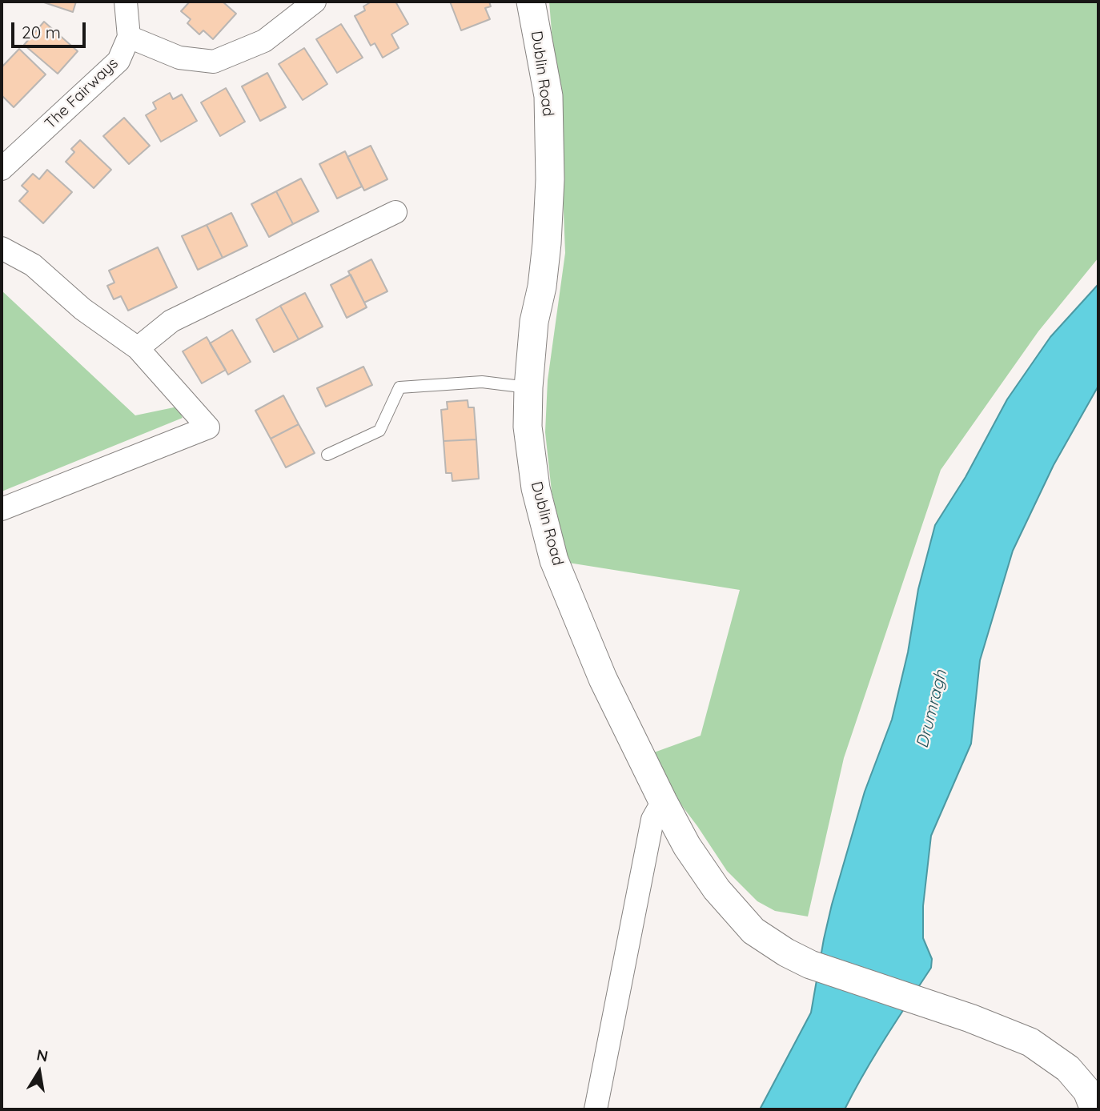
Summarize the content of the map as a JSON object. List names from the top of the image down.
{
  "streets": {
    "street": ["Dublin Road", "The Fairways"]
  },
  "water": ["Drumragh"],
  "scale_bar": "20 m",
  "north": "top"
}
